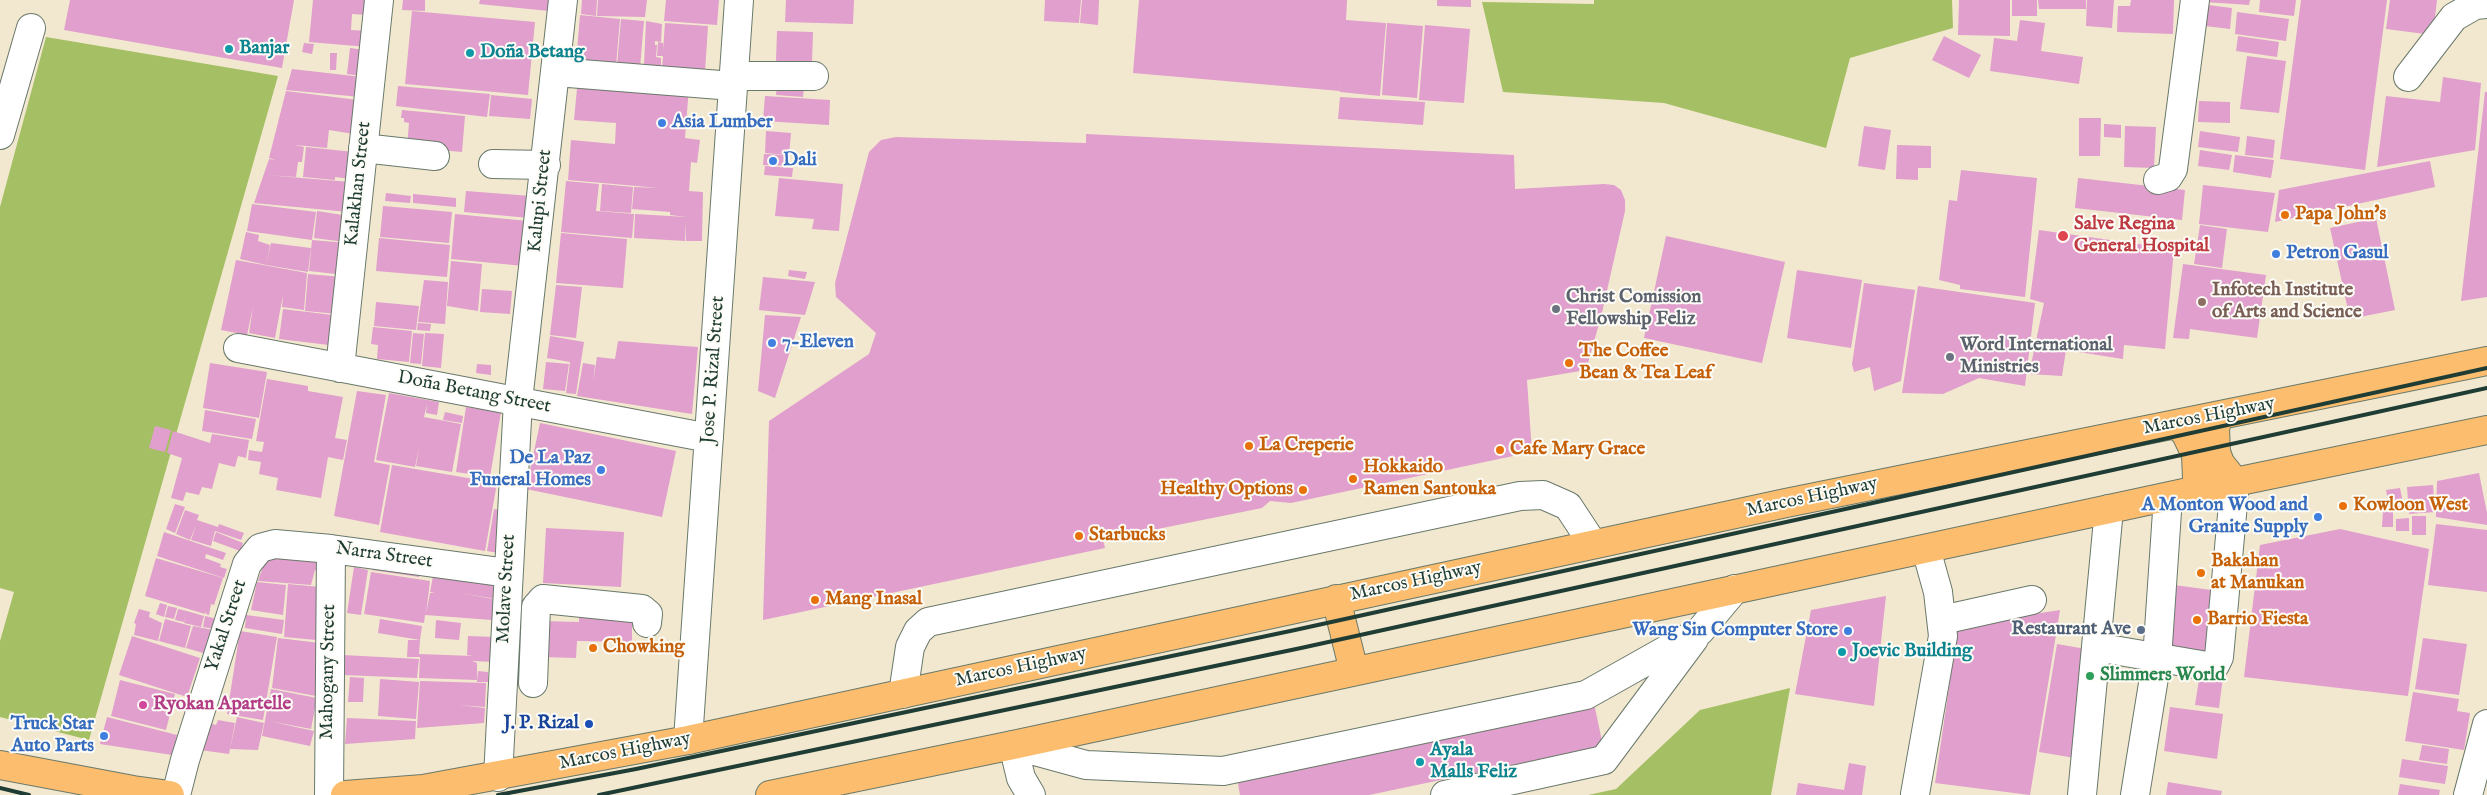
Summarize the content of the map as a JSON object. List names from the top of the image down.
{
  "streets": {
    "main road": ["Marcos Highway"],
    "street": [
      "Kalakhan Street",
      "Kalupi Street",
      "Jose P. Rizal Street",
      "Doña Betang Street",
      "Narra Street",
      "Molave Street",
      "Yakal Street",
      "Mahogany Street"
    ]
  },
  "crossings": [
    ["Kalakhan Street", "Doña Betang Street"],
    ["Kalupi Street", "Doña Betang Street"],
    ["Kalupi Street", "Molave Street"],
    ["Jose P. Rizal Street", "Doña Betang Street"],
    ["Jose P. Rizal Street", "Marcos Highway"],
    ["Doña Betang Street", "Molave Street"],
    ["Marcos Highway", "Molave Street"],
    ["Narra Street", "Molave Street"],
    ["Narra Street", "Yakal Street"],
    ["Narra Street", "Mahogany Street"]
  ],
  "places": [
    "Banjar",
    "Doña Betang",
    "Asia Lumber",
    "Dali",
    "Papa John's",
    "Salve Regina General Hospital",
    "Petron Gasul",
    "Infotech Institute of Arts and Science",
    "Christ Comission Fellowship Feliz",
    "7-Eleven",
    "Word International Ministries",
    "The Coffee Bean & Tea Leaf",
    "La Creperie",
    "Cafe Mary Grace",
    "De La Paz Funeral Homes",
    "Hokkaido Ramen Santouka",
    "Healthy Options",
    "Kowloon West",
    "A Monton Wood and Granite Supply",
    "Starbucks",
    "Bakahan at Manukan",
    "Mang Inasal",
    "Barrio Fiesta",
    "Restaurant Ave",
    "Wang Sin Computer Store",
    "Chowking",
    "Joevic Building",
    "Slimmers World",
    "Ryokan Apartelle",
    "J. P. Rizal",
    "Truck Star Auto Parts",
    "Ayala Malls Feliz"
  ]
}
